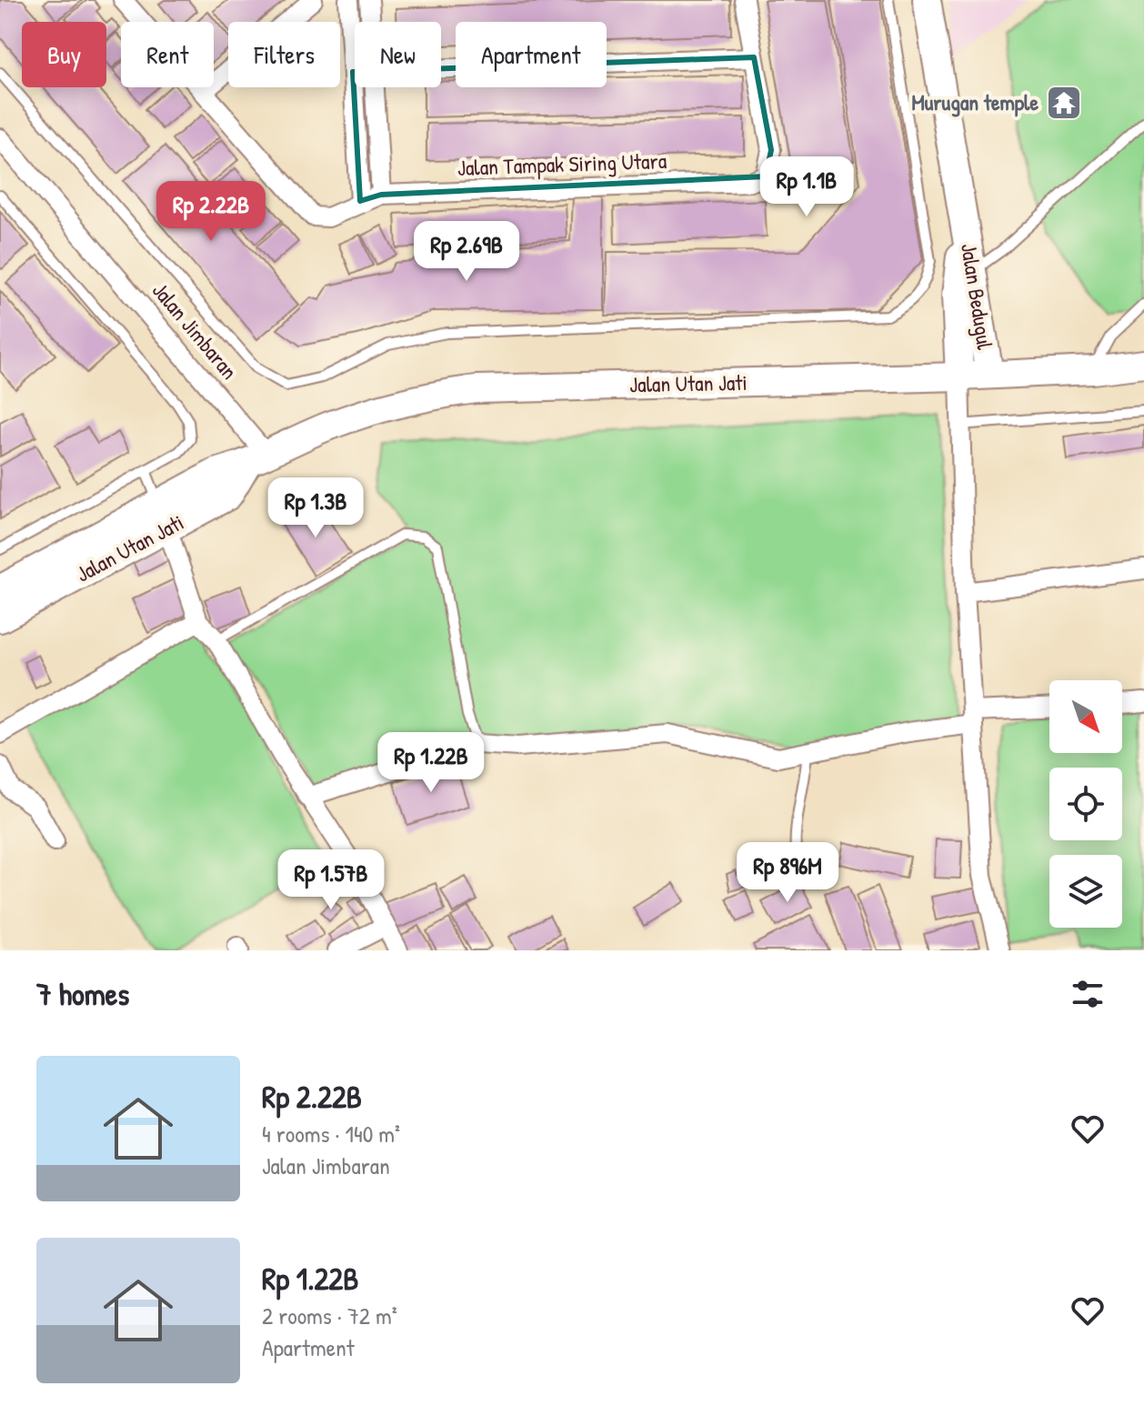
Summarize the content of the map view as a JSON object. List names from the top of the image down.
{
  "streets": {
    "main road": ["Jalan Bedugul", "Jalan Utan Jati"],
    "street": ["Jalan Tampak Siring Utara", "Jalan Jimbaran"]
  },
  "crossings": [
    ["Jalan Bedugul", "Jalan Utan Jati"],
    ["Jalan Jimbaran", "Jalan Utan Jati"]
  ],
  "places": {
    "temple": ["Murugan temple"]
  },
  "north": "bottom right",
  "page": {
    "chip": [
      "Buy",
      "Rent",
      "Filters",
      "New",
      "Apartment"
    ],
    "price": [
      "Rp 1.1B",
      "Rp 2.22B",
      "Rp 2.69B",
      "Rp 1.3B",
      "Rp 1.22B",
      "Rp 896M",
      "Rp 1.57B"
    ],
    "heading": "7 homes",
    "list": [
      {
        "name": "Rp 2.22B",
        "note": "4 rooms · 140 m² · Jalan Jimbaran"
      },
      {
        "name": "Rp 1.22B",
        "note": "2 rooms · 72 m² · Apartment"
      }
    ]
  }
}
